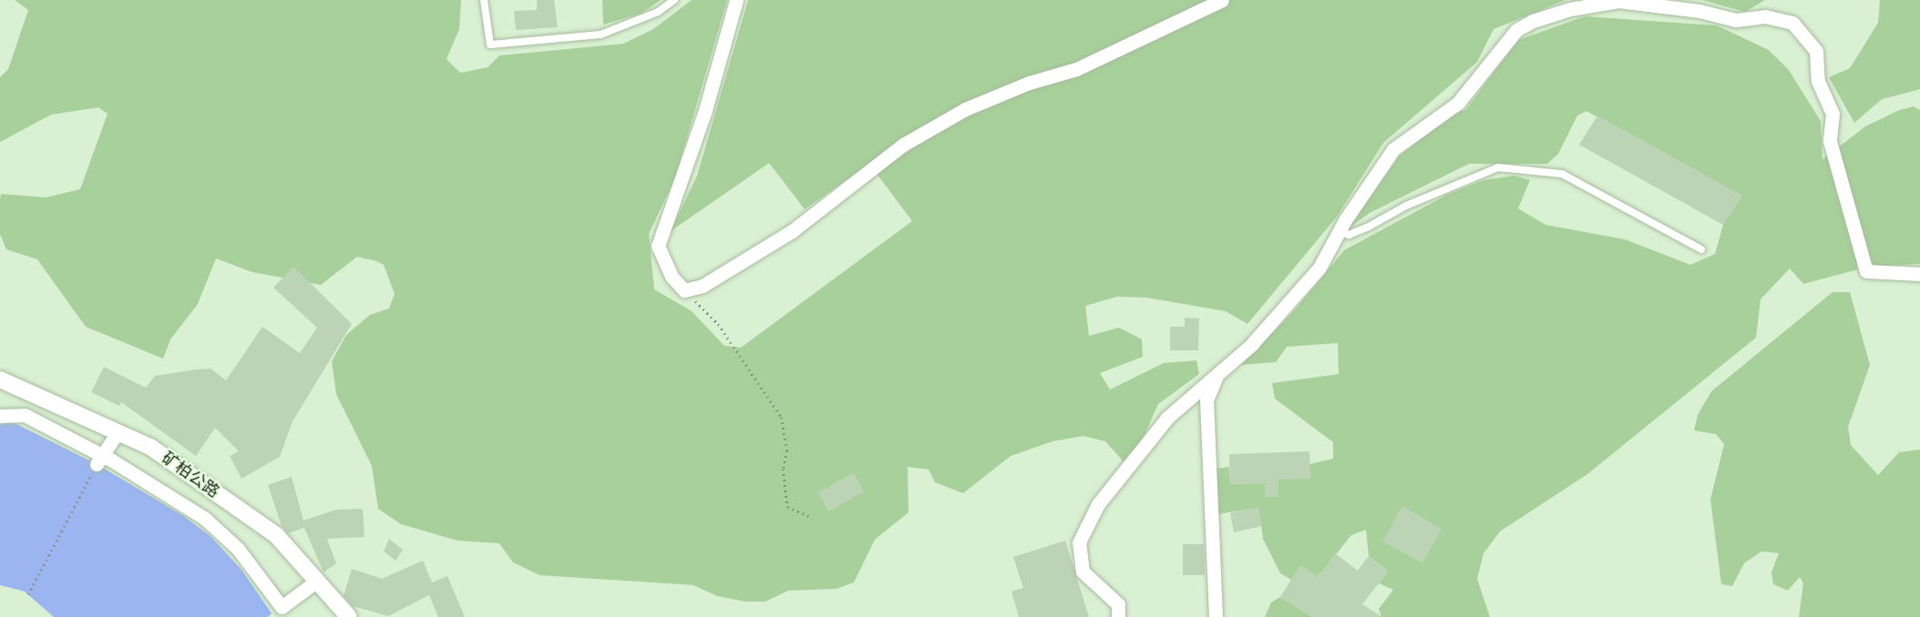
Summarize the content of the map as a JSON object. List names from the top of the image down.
{
  "streets": {
    "street": ["矿柏公路"]
  }
}
